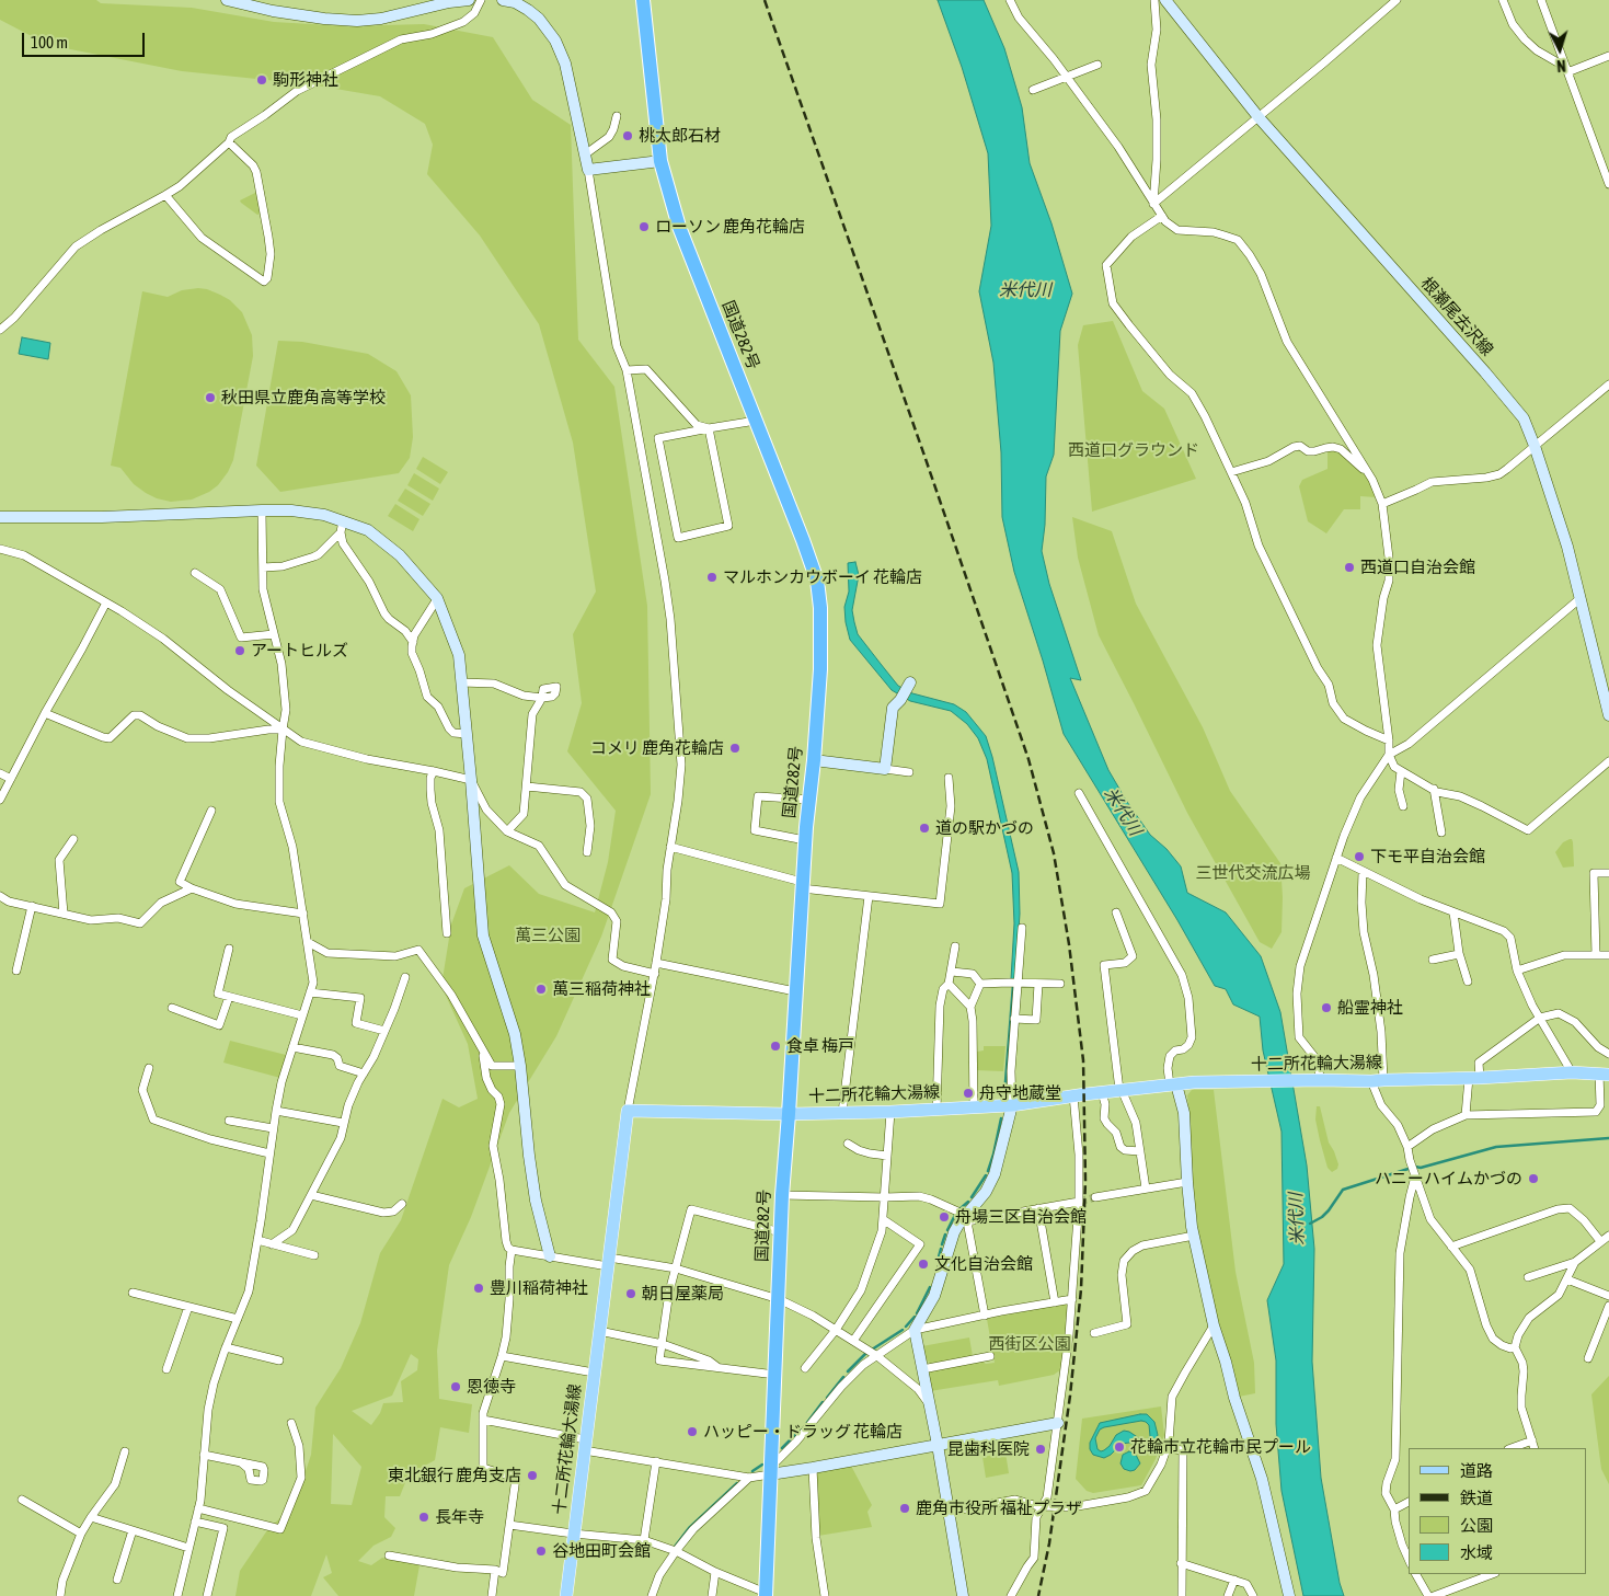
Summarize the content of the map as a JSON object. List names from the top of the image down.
{
  "streets": {
    "highway": ["国道282号"],
    "main road": ["十二所花輪大湯線"],
    "street": ["根瀬尾去沢線"]
  },
  "crossings": [
    ["国道282号", "十二所花輪大湯線"]
  ],
  "water": ["米代川"],
  "parks": [
    "西道口グラウンド",
    "三世代交流広場",
    "萬三公園",
    "西街区公園"
  ],
  "places": [
    "駒形神社",
    "桃太郎石材",
    "ローソン 鹿角花輪店",
    "秋田県立鹿角高等学校",
    "西道口自治会館",
    "マルホンカウボーイ 花輪店",
    "アートヒルズ",
    "コメリ 鹿角花輪店",
    "道の駅かづの",
    "下モ平自治会館",
    "萬三稲荷神社",
    "船霊神社",
    "食卓 梅戸",
    "舟守地蔵堂",
    "ハニーハイムかづの",
    "舟場三区自治会館",
    "文化自治会館",
    "豊川稲荷神社",
    "朝日屋薬局",
    "恩徳寺",
    "ハッピー・ドラッグ 花輪店",
    "花輪市立花輪市民プール",
    "昆歯科医院",
    "東北銀行 鹿角支店",
    "鹿角市役所 福祉プラザ",
    "長年寺",
    "谷地田町会館"
  ],
  "legend": [
    "道路",
    "鉄道",
    "公園",
    "水域"
  ],
  "scale_bar": "100 m",
  "north": "bottom"
}
